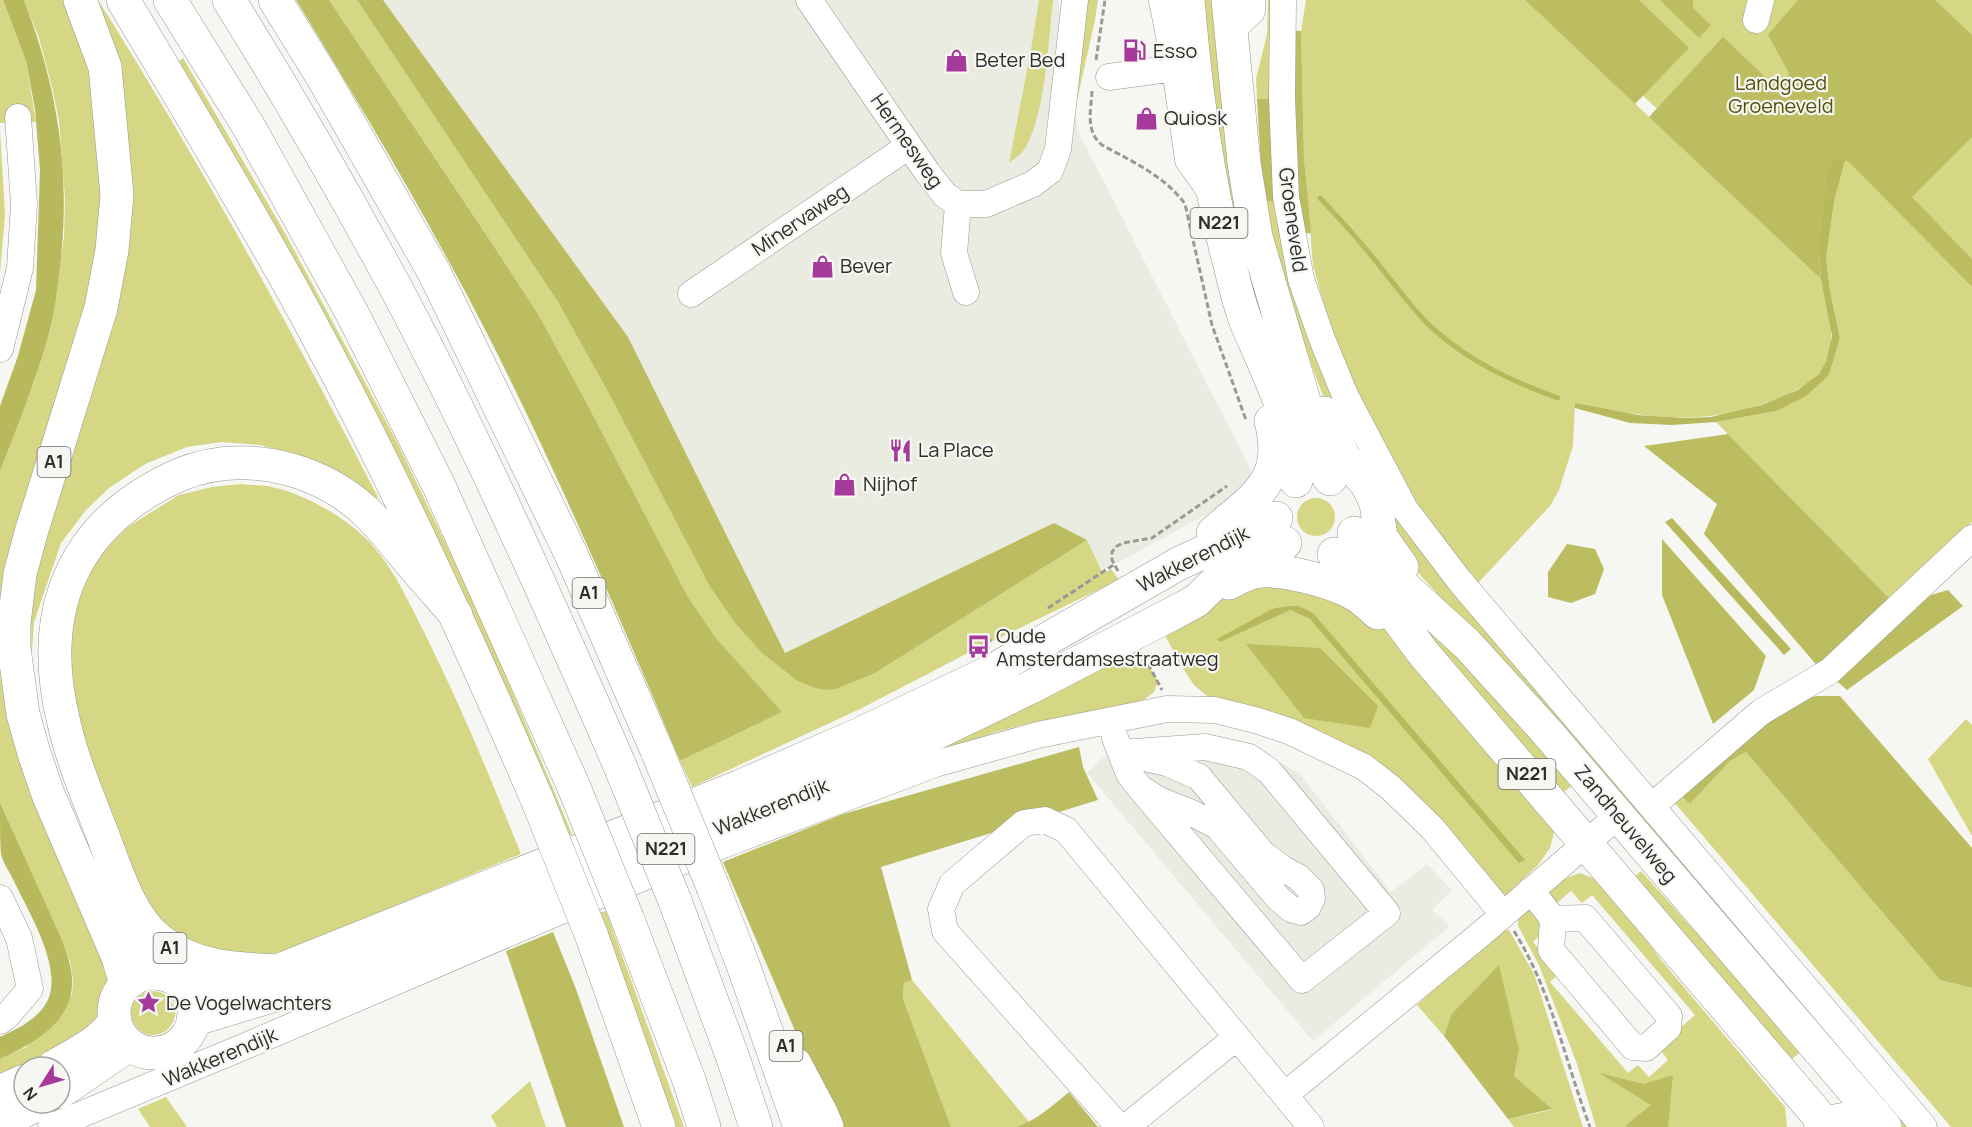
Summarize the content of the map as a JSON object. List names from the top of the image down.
{
  "streets": {
    "main road": [
      "N221",
      "A1",
      "Wakkerendijk",
      "Zandheuvelweg"
    ],
    "street": ["Hermesweg", "Minervaweg", "Groeneveld"]
  },
  "crossings": [
    ["Hermesweg", "Minervaweg"],
    ["Groeneveld", "Zandheuvelweg"],
    ["N221", "Wakkerendijk"],
    ["N221", "Zandheuvelweg"],
    ["A1", "Wakkerendijk"],
    ["Wakkerendijk", "Zandheuvelweg"]
  ],
  "parks": ["Landgoed Groeneveld"],
  "places": {
    "fuel station": ["Esso"],
    "shop": [
      "Beter Bed",
      "Quiosk",
      "Bever",
      "Nijhof"
    ],
    "restaurant": ["La Place"],
    "bus stop": ["Oude Amsterdamsestraatweg"],
    "place": ["De Vogelwachters"]
  },
  "north": "bottom left"
}
